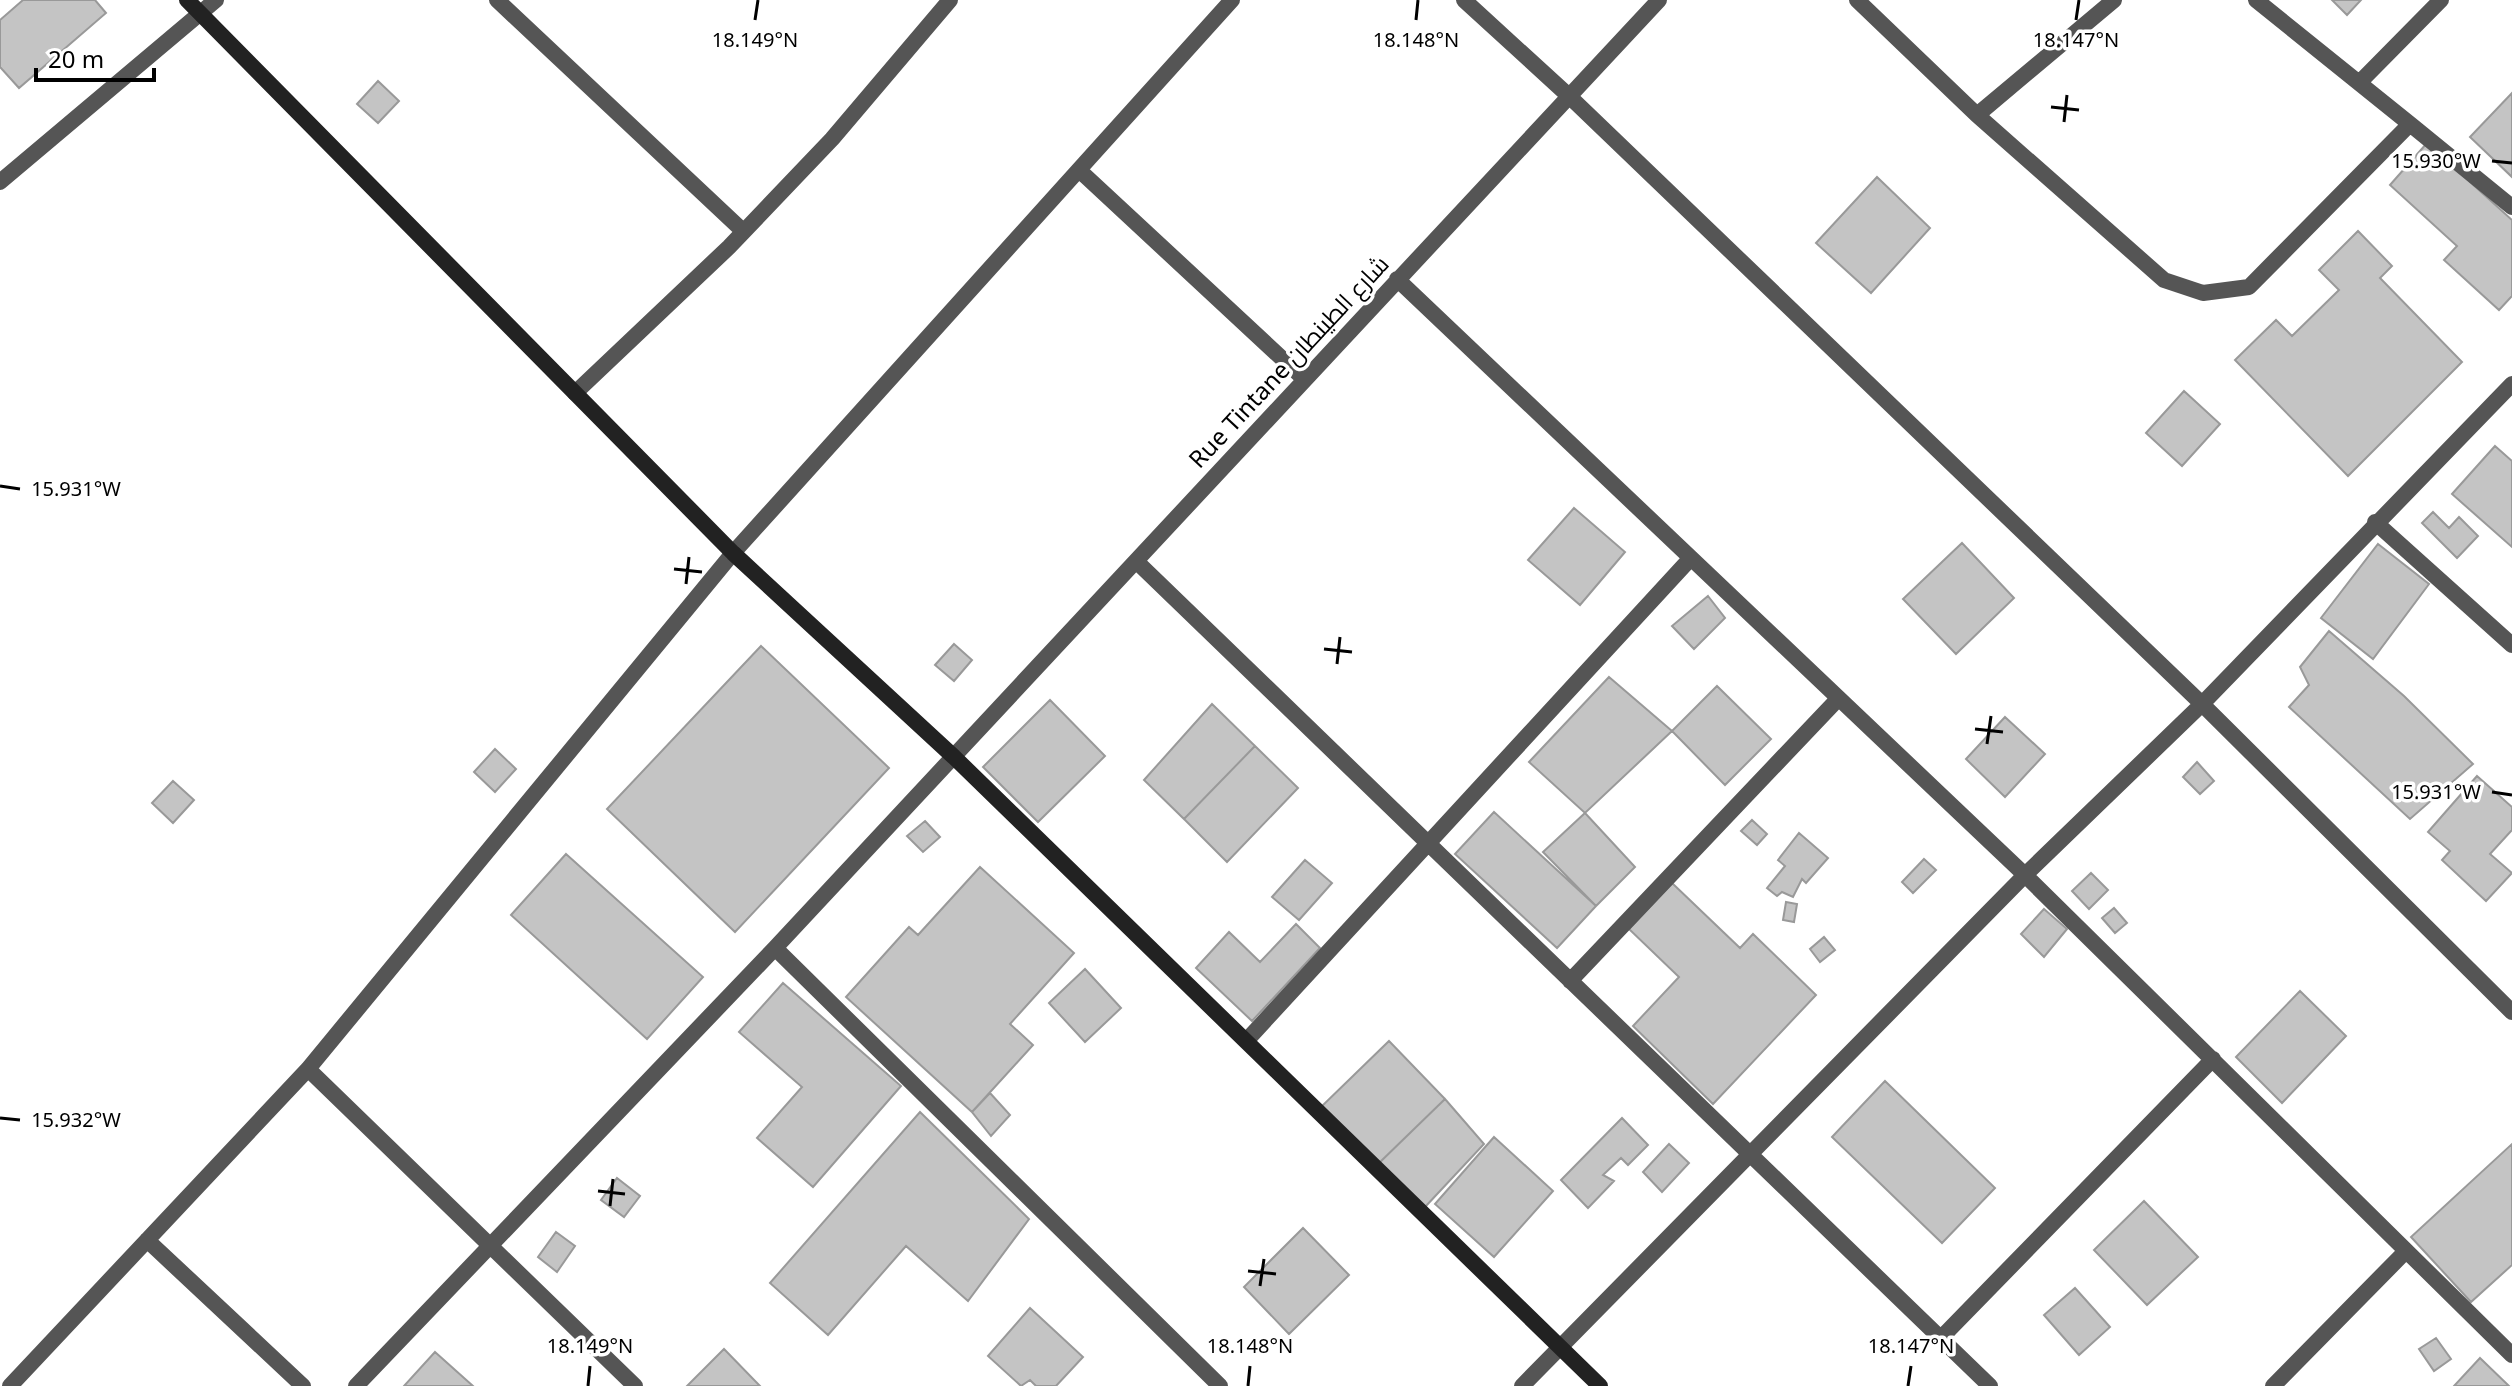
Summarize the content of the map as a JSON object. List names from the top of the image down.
{
  "streets": {
    "street": ["Rue Tintane شارع الطينطان"]
  },
  "scale_bar": "20 m",
  "coordinates": [
    "18.149°N",
    "18.148°N",
    "18.147°N",
    "15.930°W",
    "15.931°W",
    "15.932°W"
  ]
}
